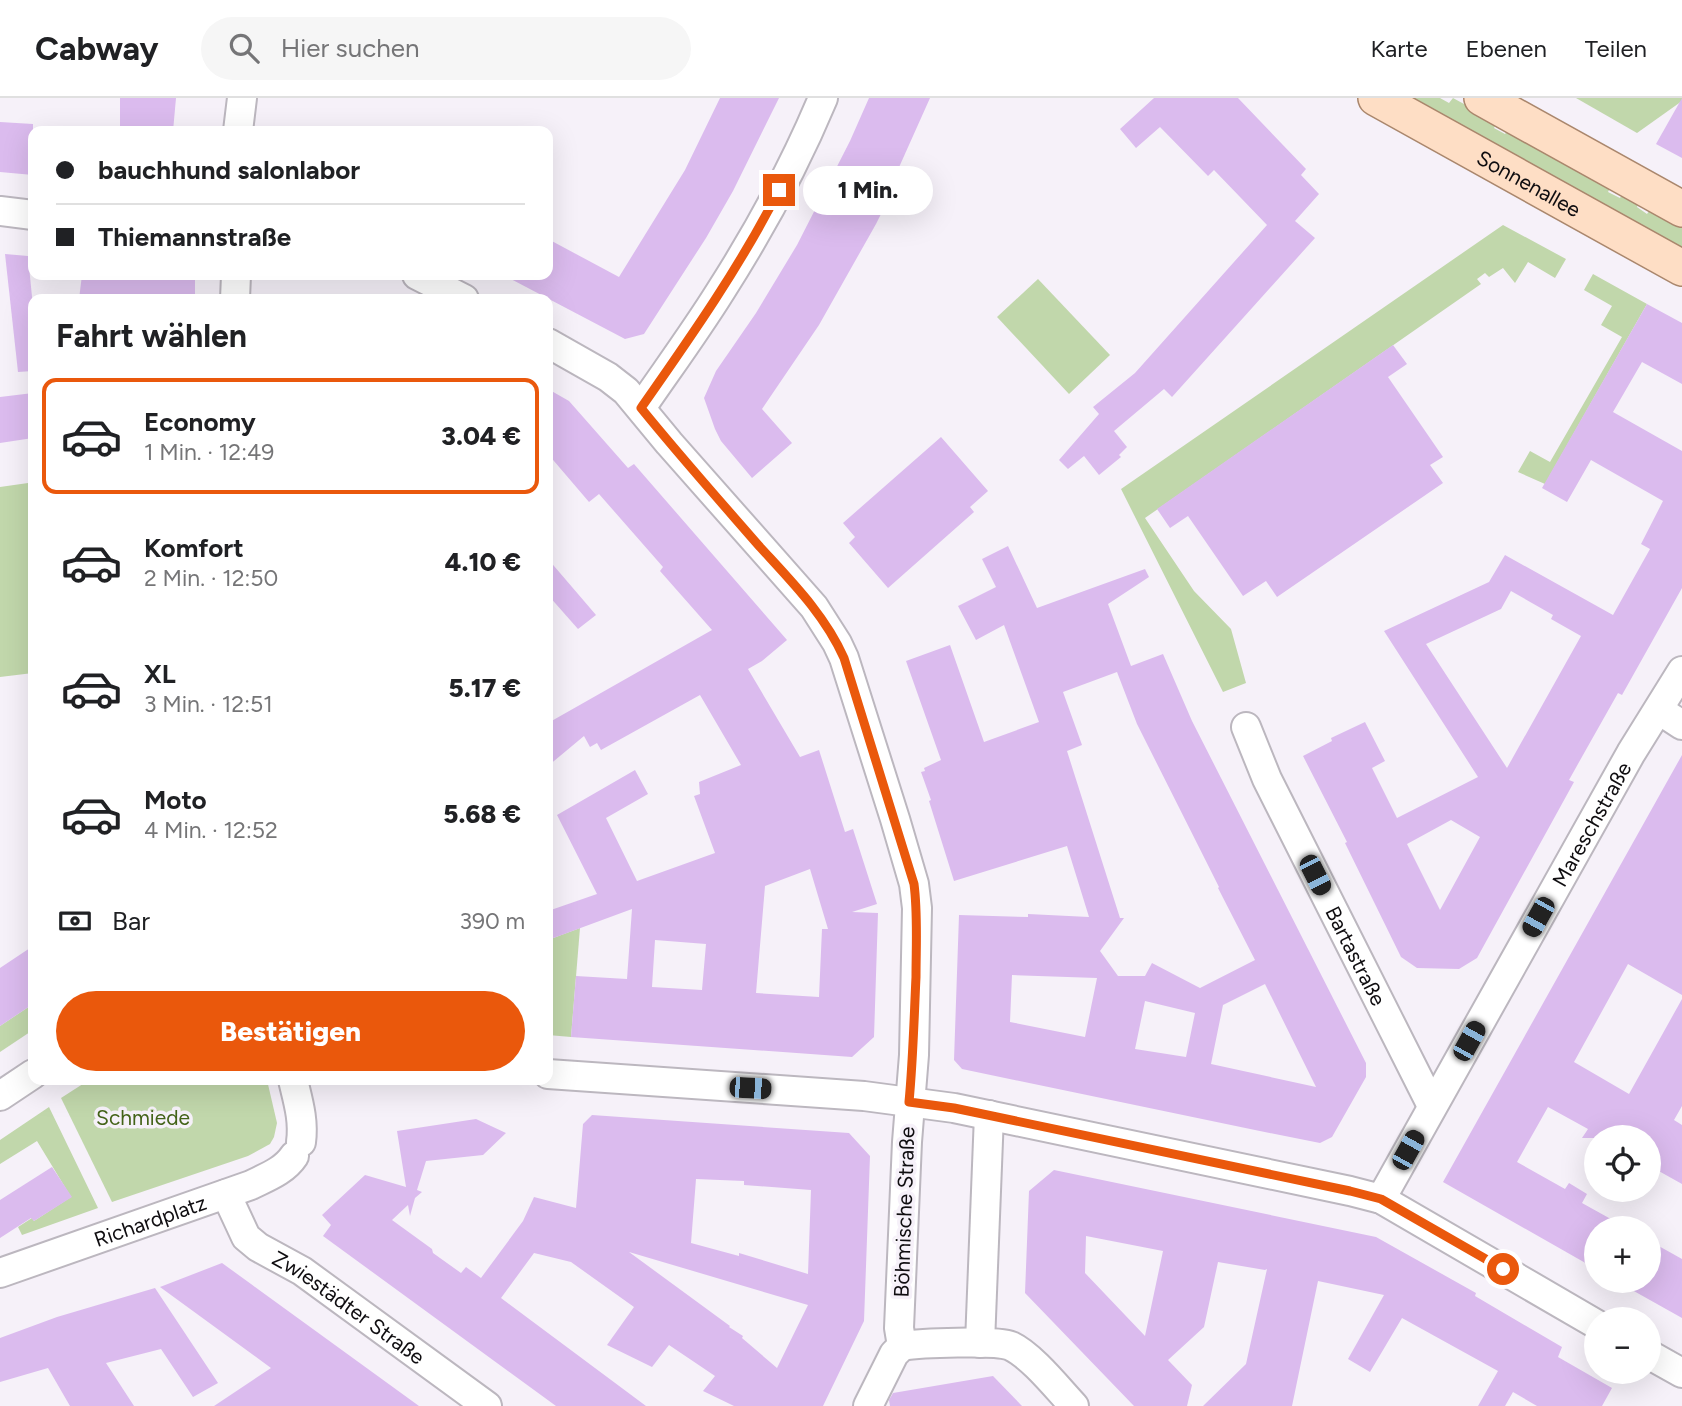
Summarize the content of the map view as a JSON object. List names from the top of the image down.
{
  "streets": {
    "main road": ["Sonnenallee"],
    "street": [
      "Mareschstraße",
      "Bartastraße",
      "Böhmische Straße",
      "Richardplatz",
      "Zwiestädter Straße"
    ]
  },
  "crossings": [
    ["Mareschstraße", "Bartastraße"],
    ["Richardplatz", "Zwiestädter Straße"]
  ],
  "parks": ["Schmiede"],
  "page": {
    "header": "Cabway",
    "search": "Hier suchen",
    "nav": ["Karte", "Ebenen", "Teilen"],
    "banner": ["bauchhund salonlabor", "Thiemannstraße"],
    "bubble": "1 Min.",
    "heading": "Fahrt wählen",
    "list": [
      {
        "name": "Economy",
        "note": "1 Min. · 12:49",
        "value": "3.04 €"
      },
      {
        "name": "Komfort",
        "note": "2 Min. · 12:50",
        "value": "4.10 €"
      },
      {
        "name": "XL",
        "note": "3 Min. · 12:51",
        "value": "5.17 €"
      },
      {
        "name": "Moto",
        "note": "4 Min. · 12:52",
        "value": "5.68 €"
      }
    ],
    "pay": ["Bar", "390 m"],
    "buttons": "Bestätigen",
    "map_buttons": ["+", "−"]
  }
}
